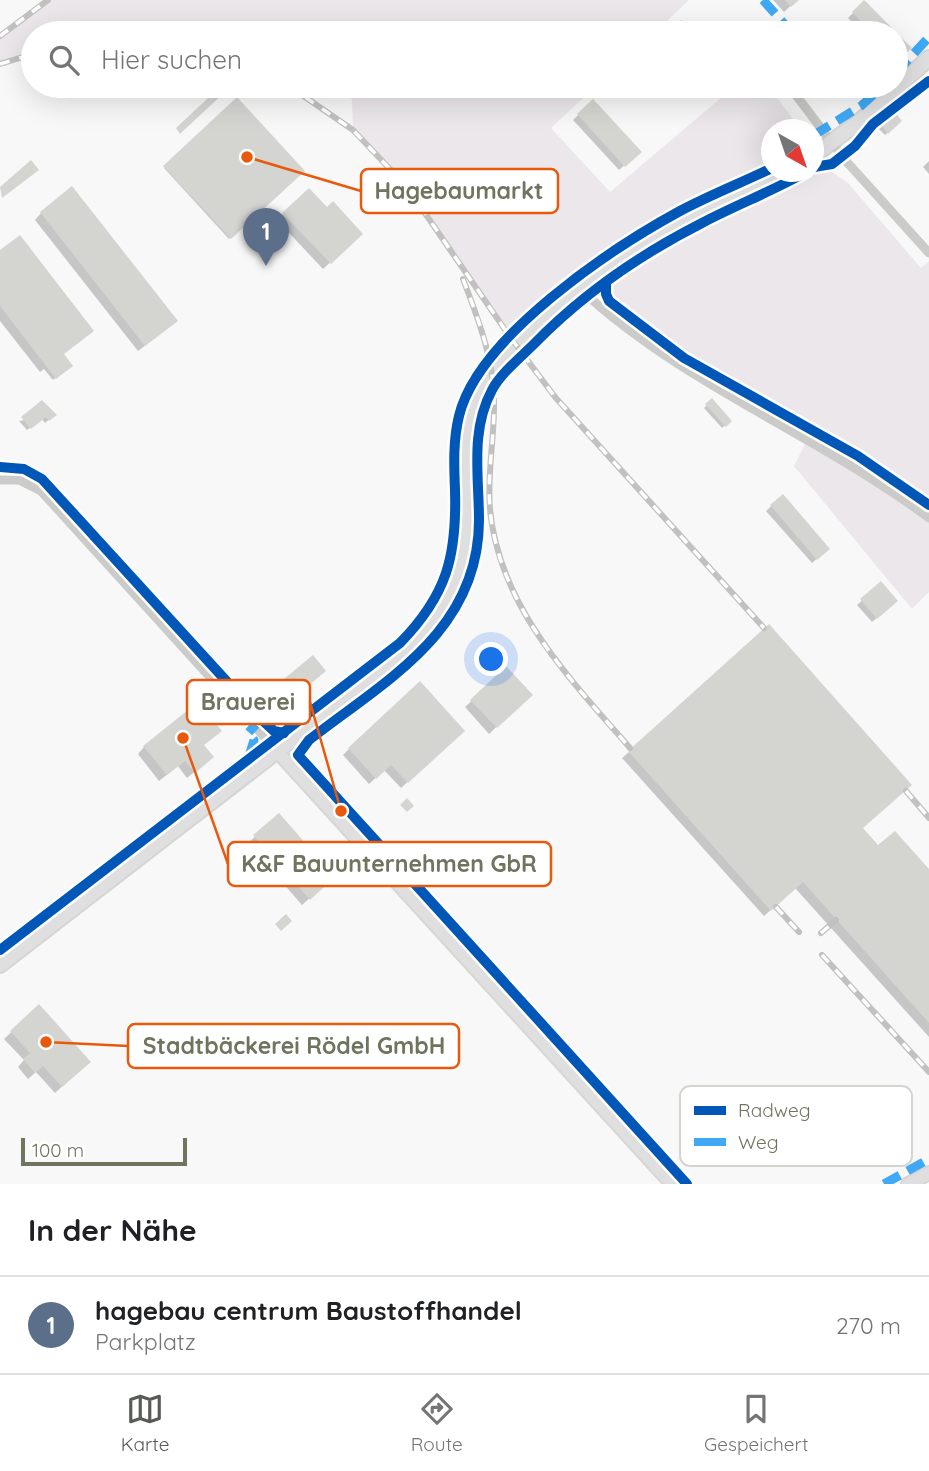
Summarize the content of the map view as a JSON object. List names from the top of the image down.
{
  "places": [
    "Hagebaumarkt",
    "K&F Bauunternehmen GbR",
    "Brauerei",
    "Stadtbäckerei Rödel GmbH"
  ],
  "legend": ["Radweg", "Weg"],
  "scale_bar": "100 m",
  "north": "bottom right",
  "page": {
    "search": "Hier suchen",
    "pins": "1",
    "scale": "100 m",
    "heading": "In der Nähe",
    "list": [
      {
        "mark": "1",
        "name": "hagebau centrum Baustoffhandel",
        "note": "Parkplatz",
        "value": "270 m"
      }
    ],
    "nav": ["Karte", "Route", "Gespeichert"]
  }
}
